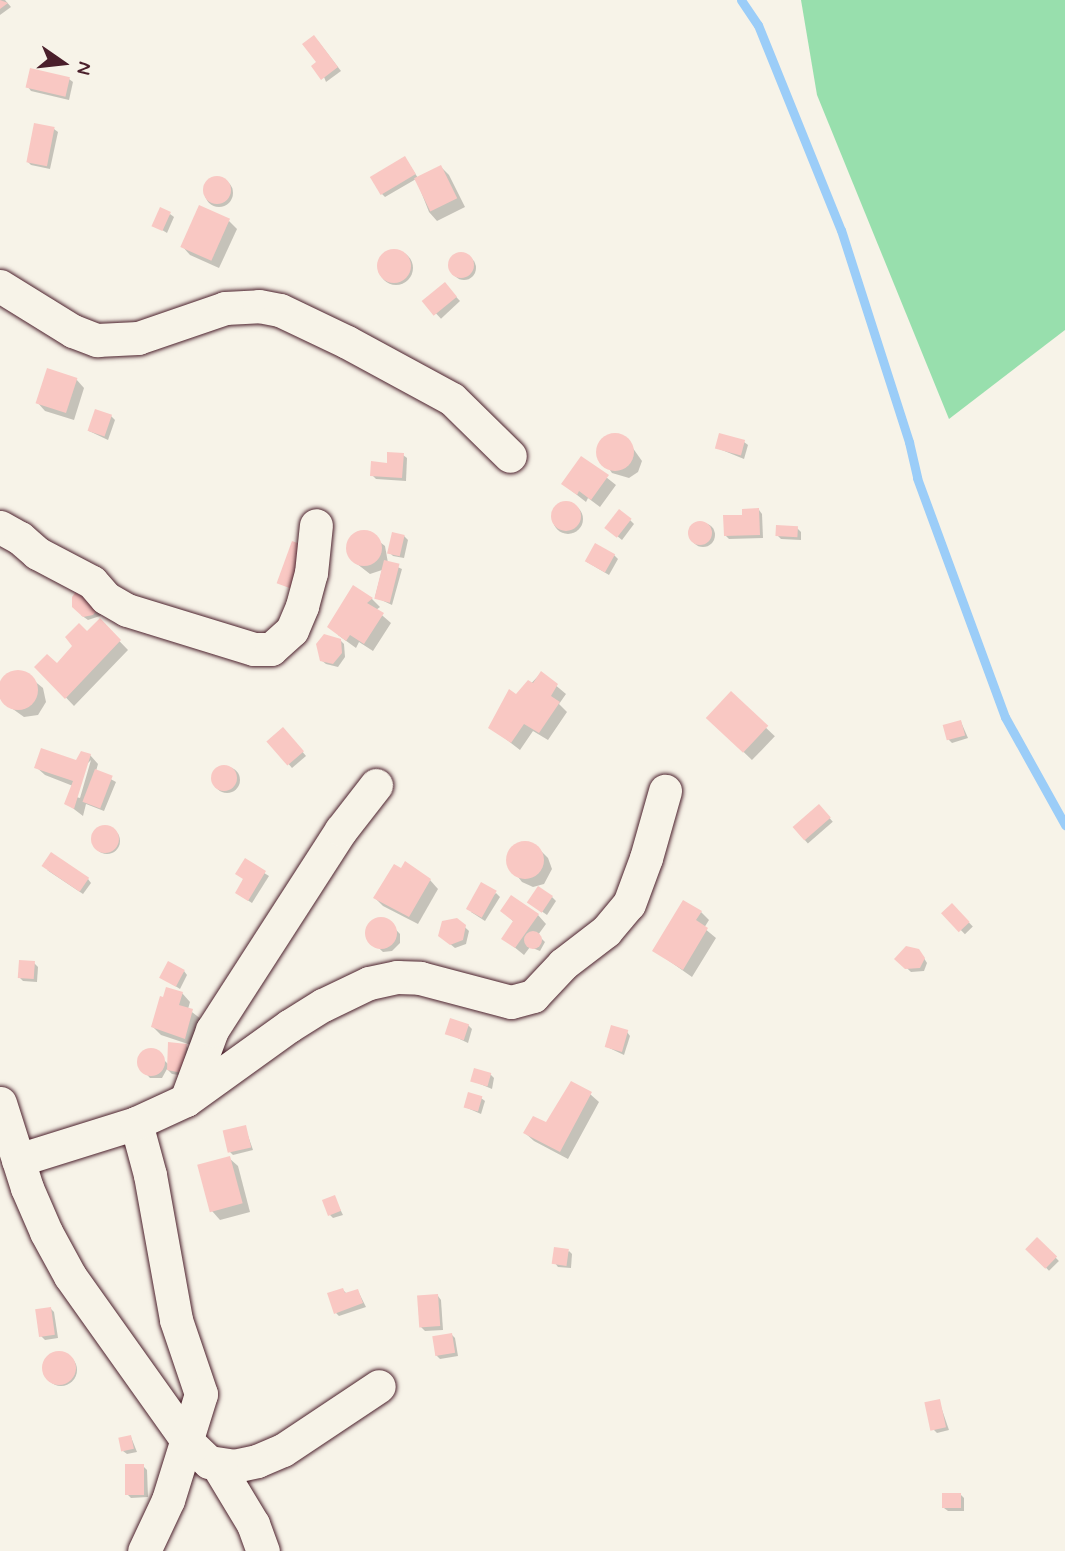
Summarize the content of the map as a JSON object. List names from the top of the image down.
{
  "north": "right"
}
